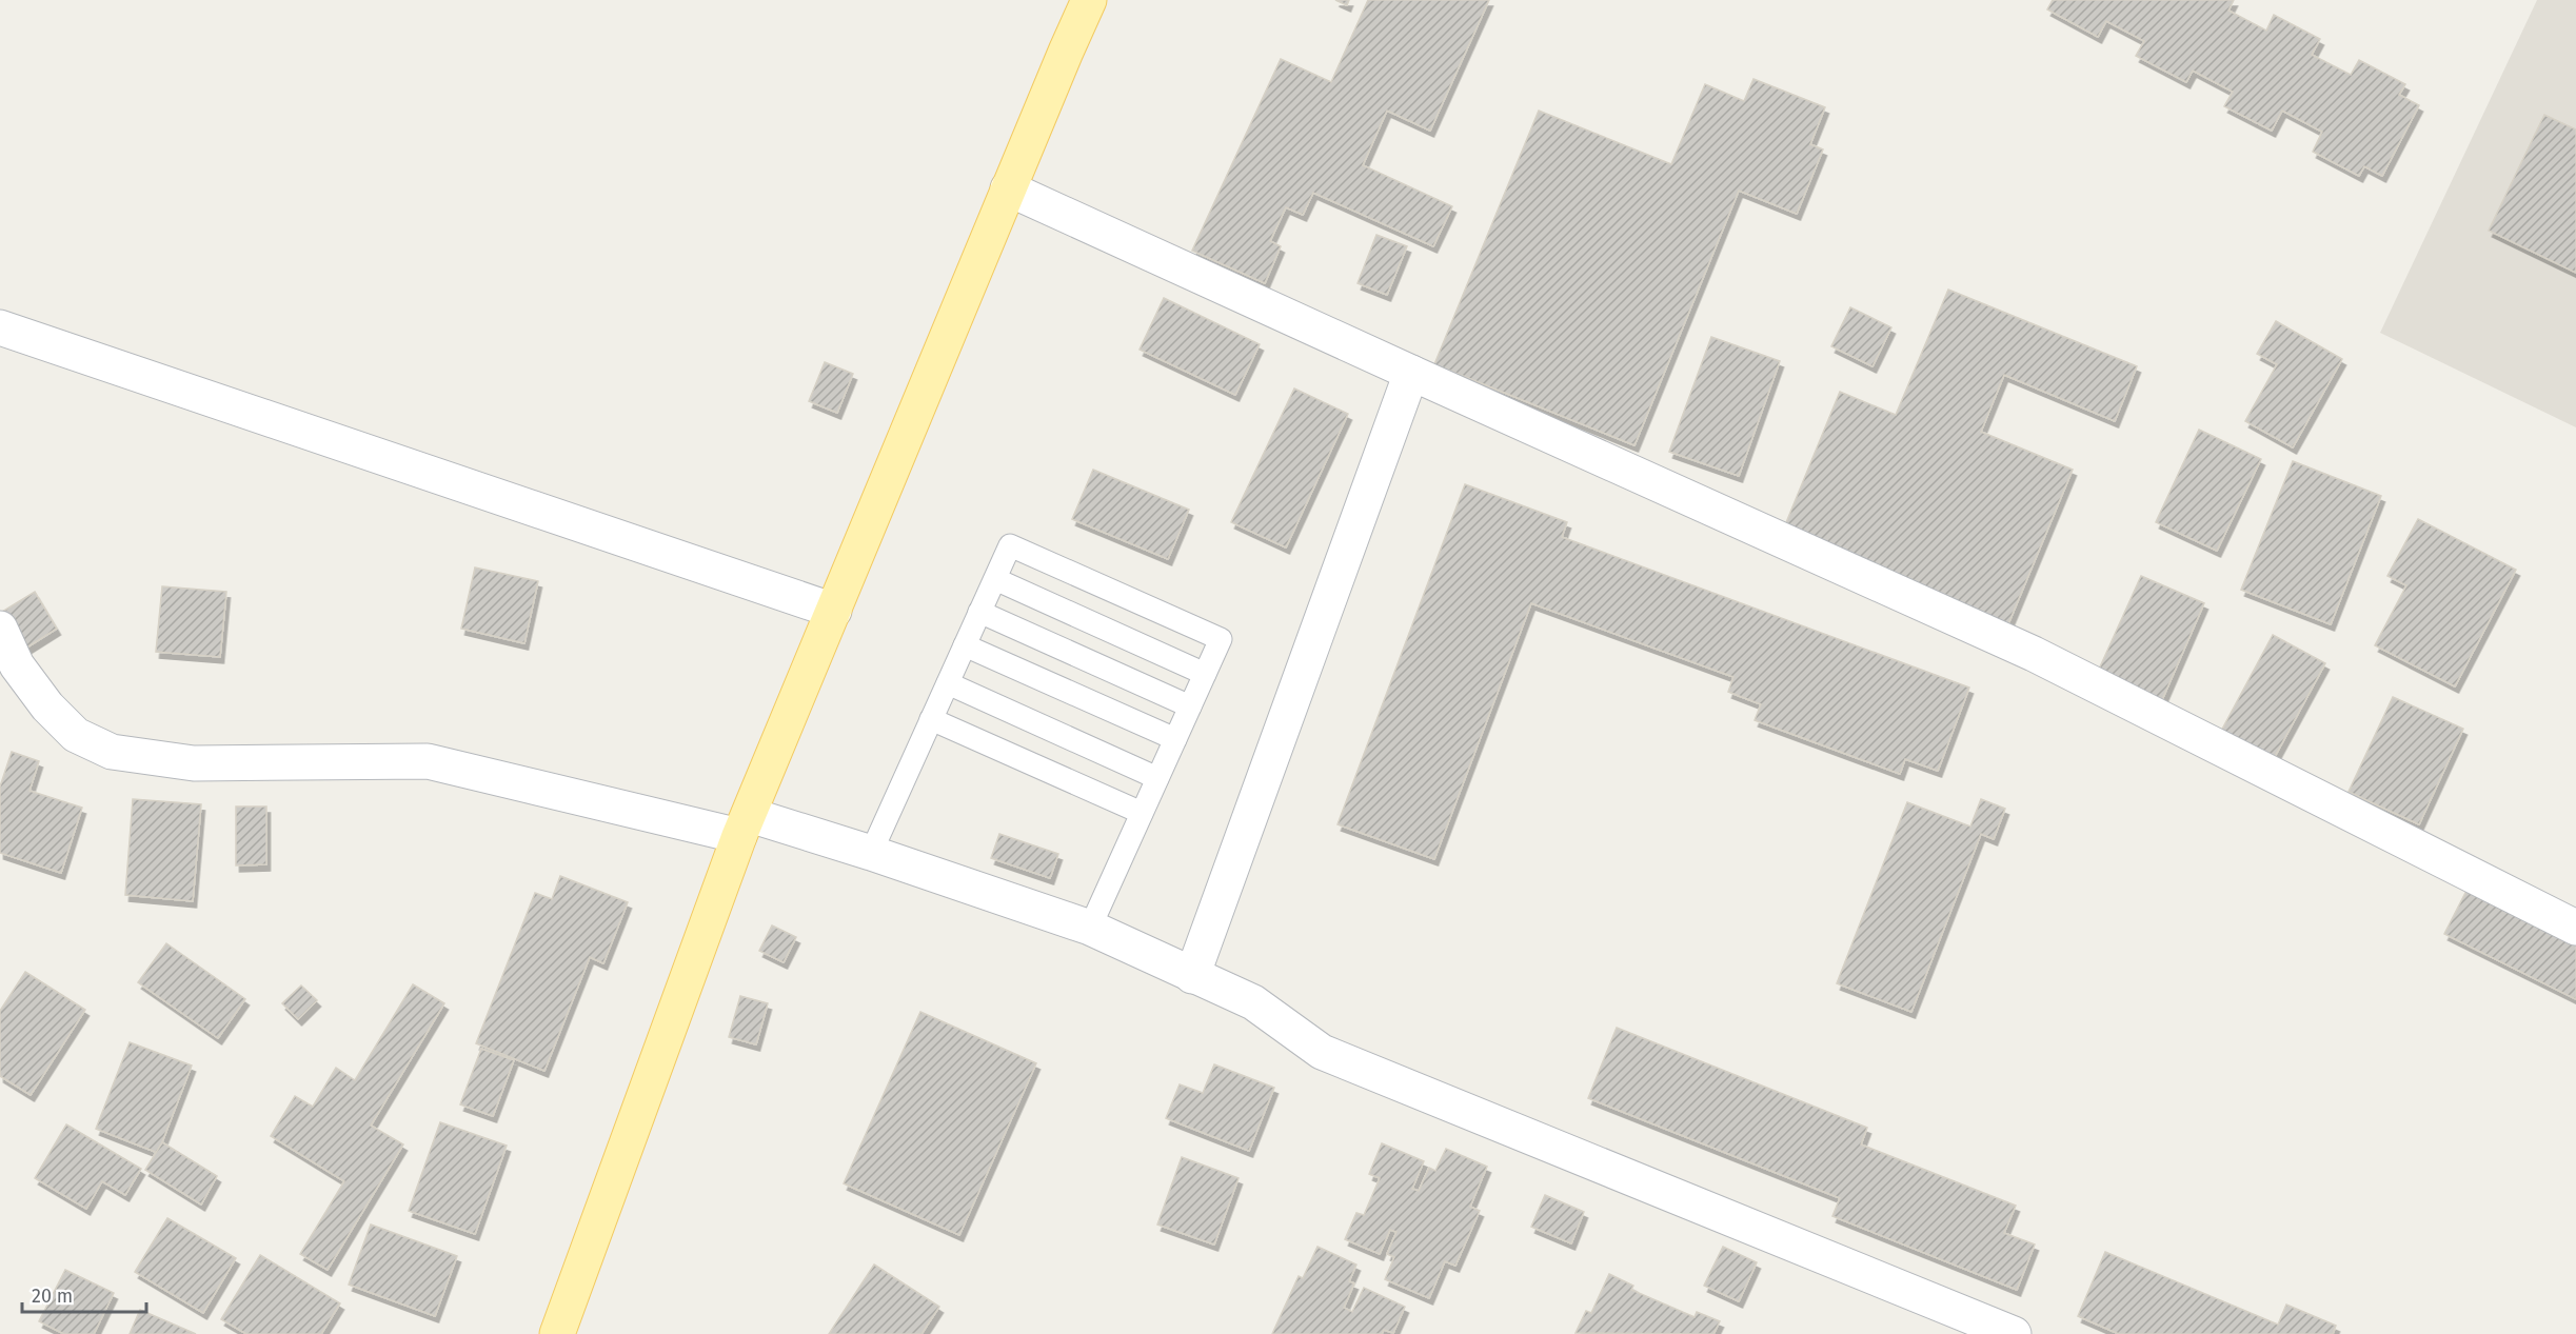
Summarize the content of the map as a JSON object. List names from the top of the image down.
{
  "scale_bar": "20 m"
}
